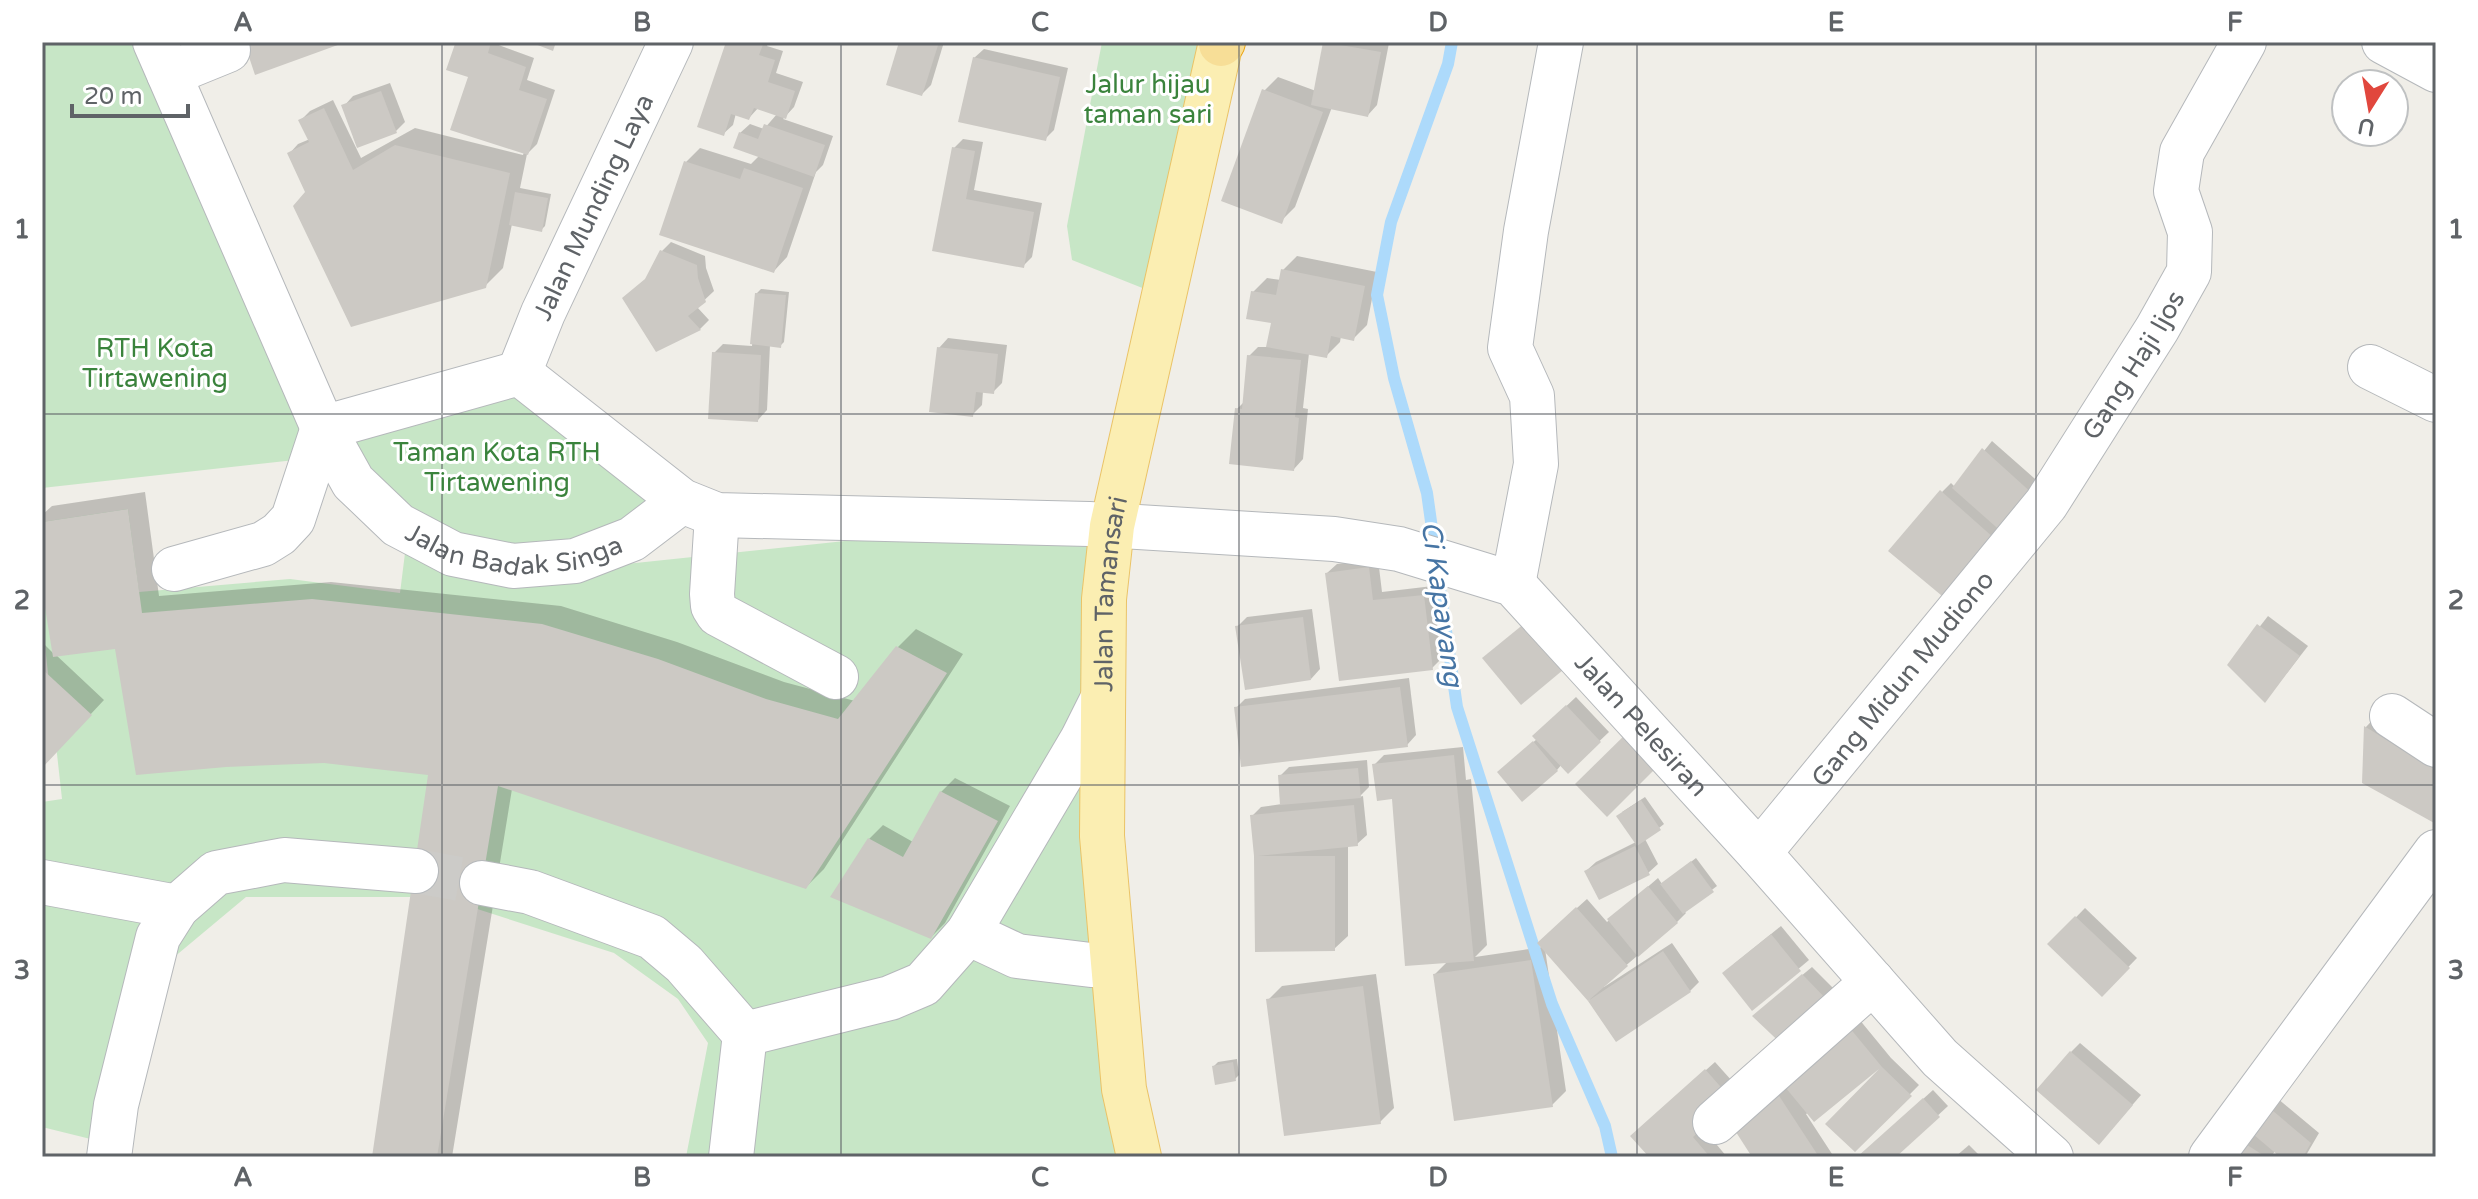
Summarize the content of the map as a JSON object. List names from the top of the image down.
{
  "streets": {
    "main road": ["Jalan Tamansari"],
    "street": [
      "Jalan Munding Laya",
      "Gang Haji Ijos",
      "Jalan Badak Singa",
      "Gang Midun Mudiono",
      "Jalan Pelesiran"
    ]
  },
  "crossings": [
    ["Gang Haji Ijos", "Gang Midun Mudiono"],
    ["Jalan Tamansari", "Jalan Pelesiran"],
    ["Gang Midun Mudiono", "Jalan Pelesiran"]
  ],
  "water": ["Ci Kapayang"],
  "parks": ["Jalur hijau taman sari", "RTH Kota Tirtawening", "Taman Kota RTH Tirtawening"],
  "scale_bar": "20 m",
  "north": "bottom",
  "grid": {
    "columns": [
      "A",
      "B",
      "C",
      "D",
      "E",
      "F"
    ],
    "rows": ["1", "2", "3"]
  }
}
